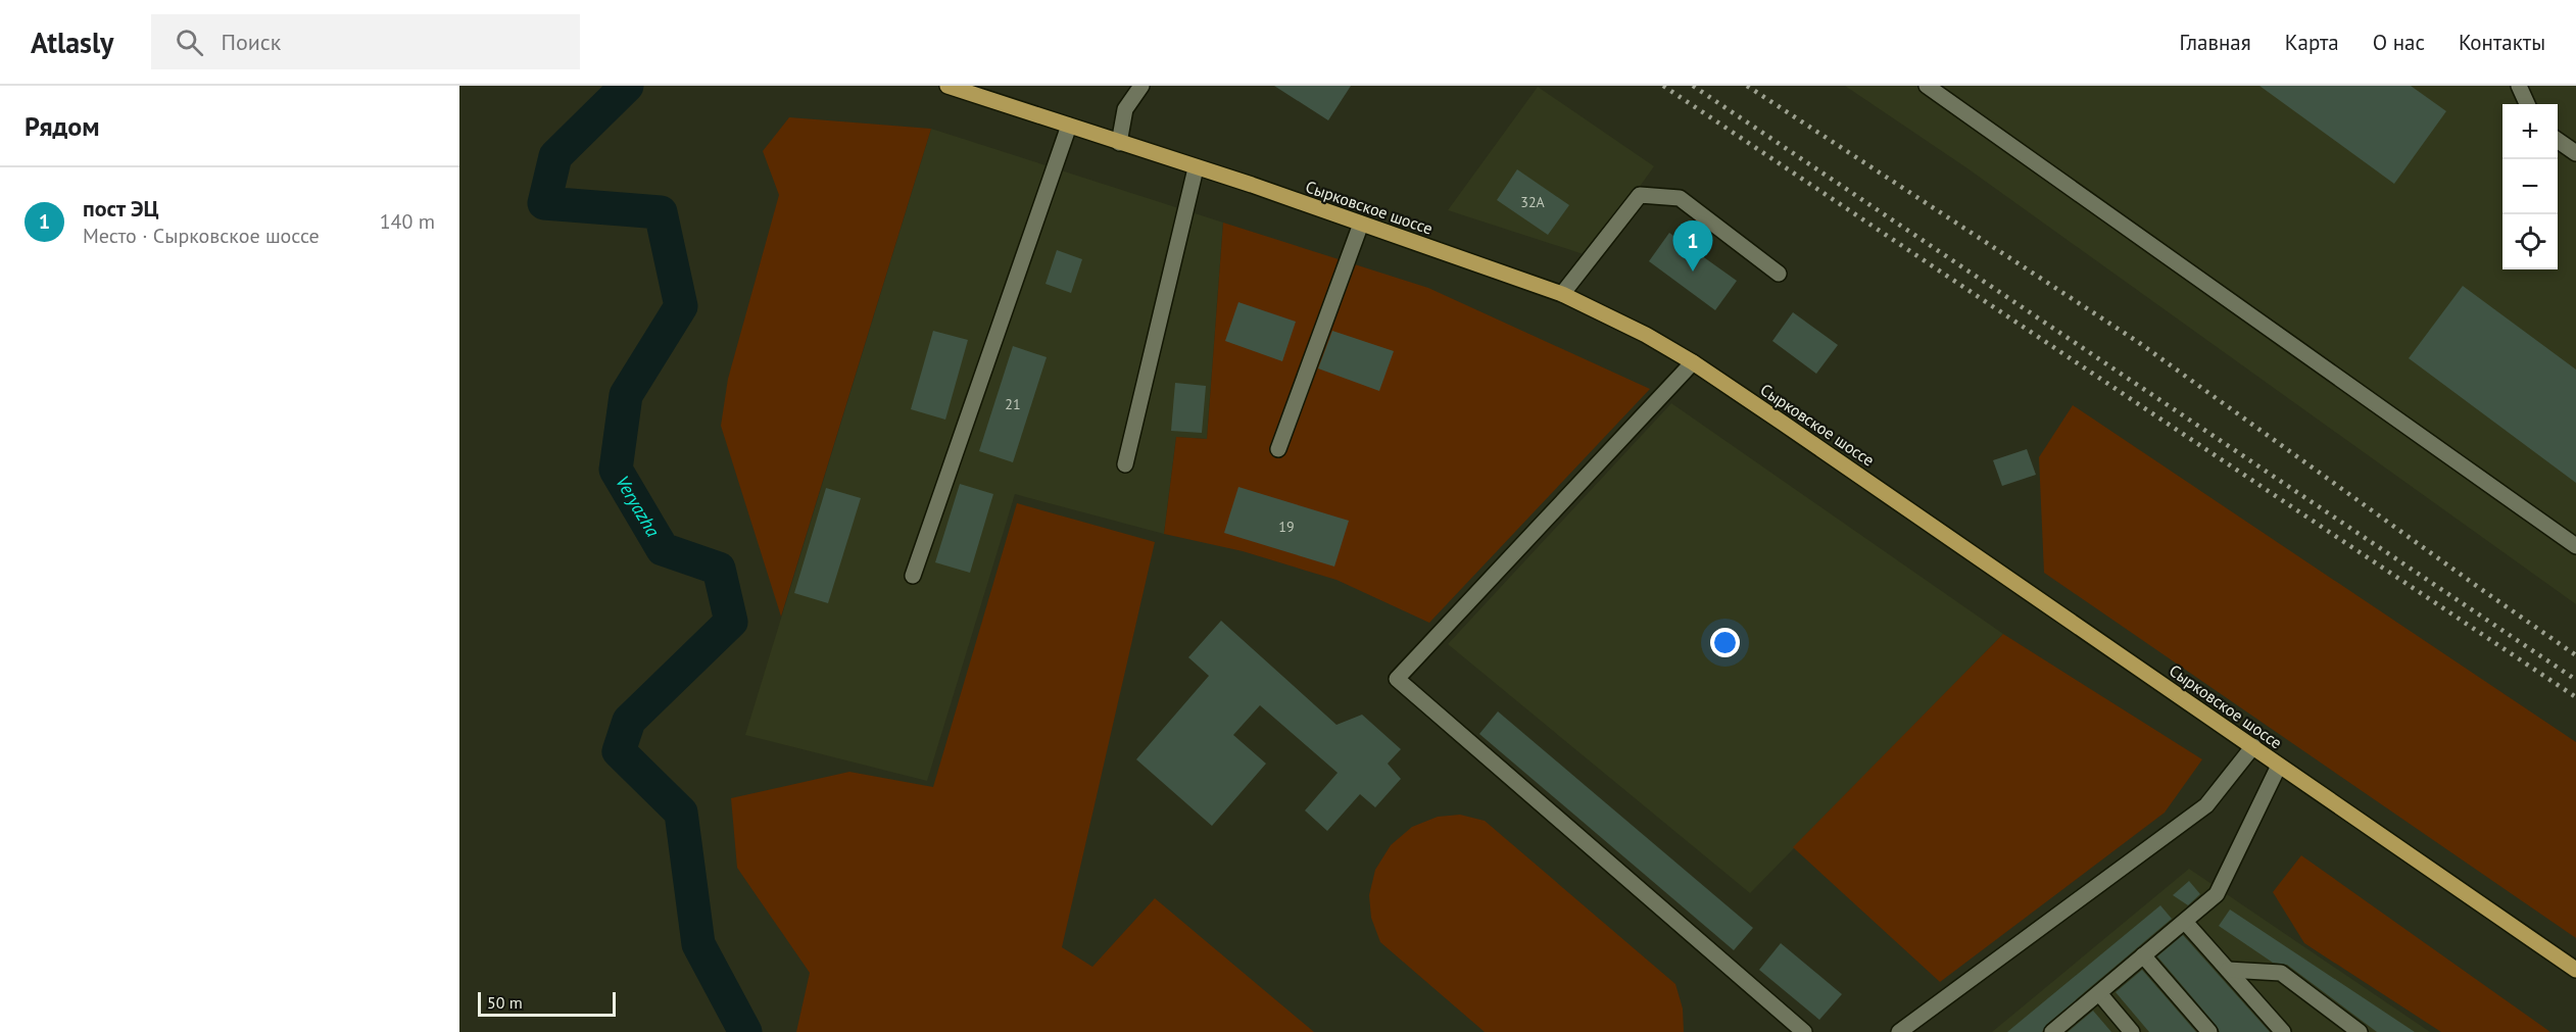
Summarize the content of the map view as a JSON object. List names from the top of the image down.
{
  "streets": {
    "main road": ["Сырковское шоссе"]
  },
  "water": ["Veryazha"],
  "house_numbers": ["32А", "21", "19"],
  "scale_bar": "50 m",
  "page": {
    "header": "Atlasly",
    "search": "Поиск",
    "nav": [
      "Главная",
      "Карта",
      "О нас",
      "Контакты"
    ],
    "heading": "Рядом",
    "map_buttons": ["+", "−"],
    "list": [
      {
        "mark": "1",
        "name": "пост ЭЦ",
        "note": "Место · Сырковское шоссе",
        "value": "140 m"
      }
    ],
    "pins": "1",
    "scale": "50 m"
  }
}
